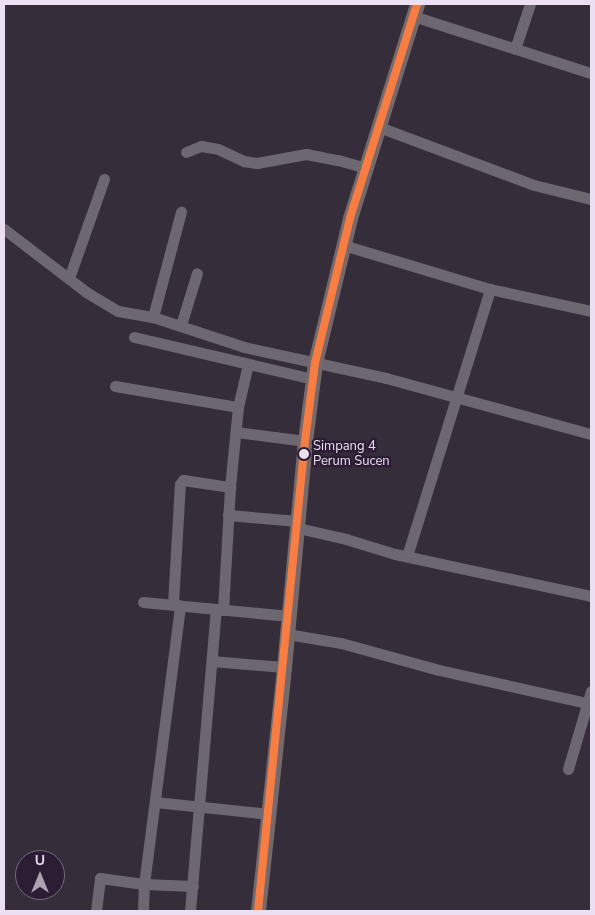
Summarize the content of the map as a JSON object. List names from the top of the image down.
{
  "places": ["Simpang 4 Perum Sucen"],
  "north": "top"
}
